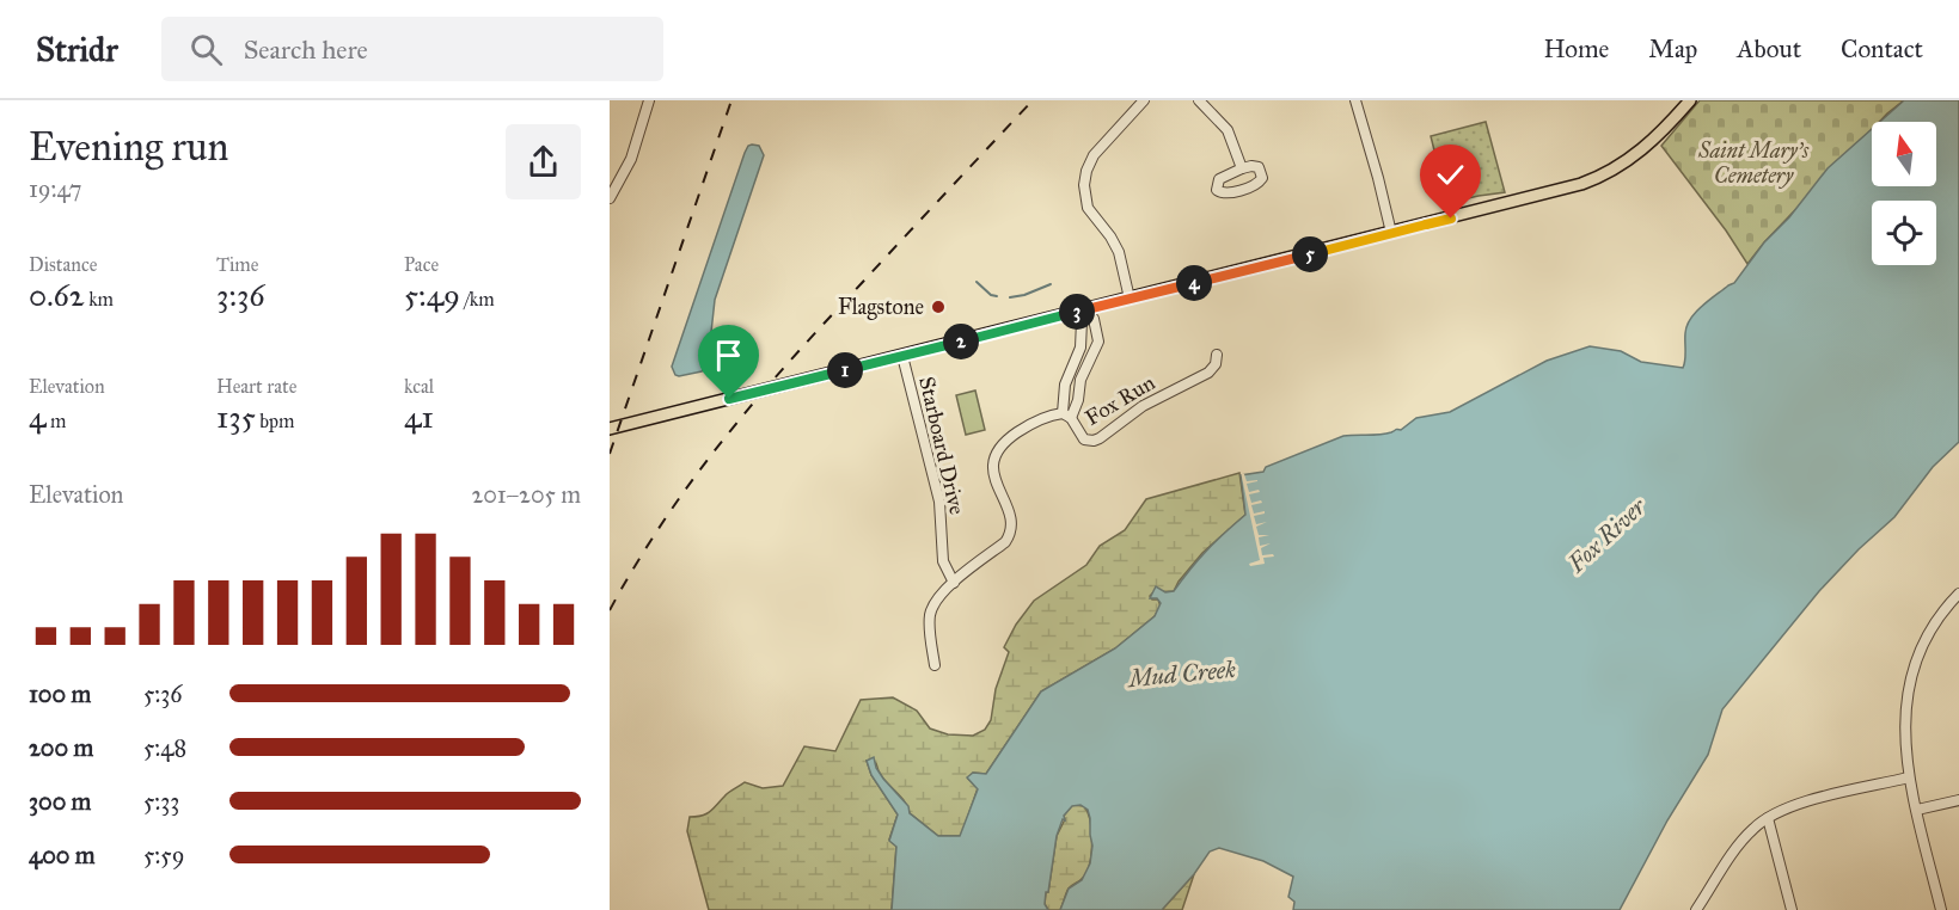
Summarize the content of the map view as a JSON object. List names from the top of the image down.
{
  "streets": {
    "street": ["Fox Run", "Starboard Drive"]
  },
  "crossings": [
    ["Fox Run", "Starboard Drive"]
  ],
  "water": ["Fox River", "Mud Creek"],
  "parks": ["Saint Mary's Cemetery"],
  "places": ["Flagstone"],
  "north": "top",
  "page": {
    "header": "Stridr",
    "search": "Search here",
    "nav": [
      "Home",
      "Map",
      "About",
      "Contact"
    ],
    "heading": ["Evening run", "19:47"],
    "stats": [
      ["Distance", "0.62 km"],
      ["Time", "3:36"],
      ["Pace", "5:49 /km"],
      ["Elevation", "4 m"],
      ["Heart rate", "135 bpm"],
      ["kcal", "41"]
    ],
    "pins": [
      "5",
      "4",
      "3",
      "2",
      "1"
    ],
    "chart": ["Elevation", "201–205 m"],
    "list": [
      {
        "name": "100 m",
        "note": "5:36"
      },
      {
        "name": "200 m",
        "note": "5:48"
      },
      {
        "name": "300 m",
        "note": "5:33"
      },
      {
        "name": "400 m",
        "note": "5:59"
      }
    ]
  }
}
